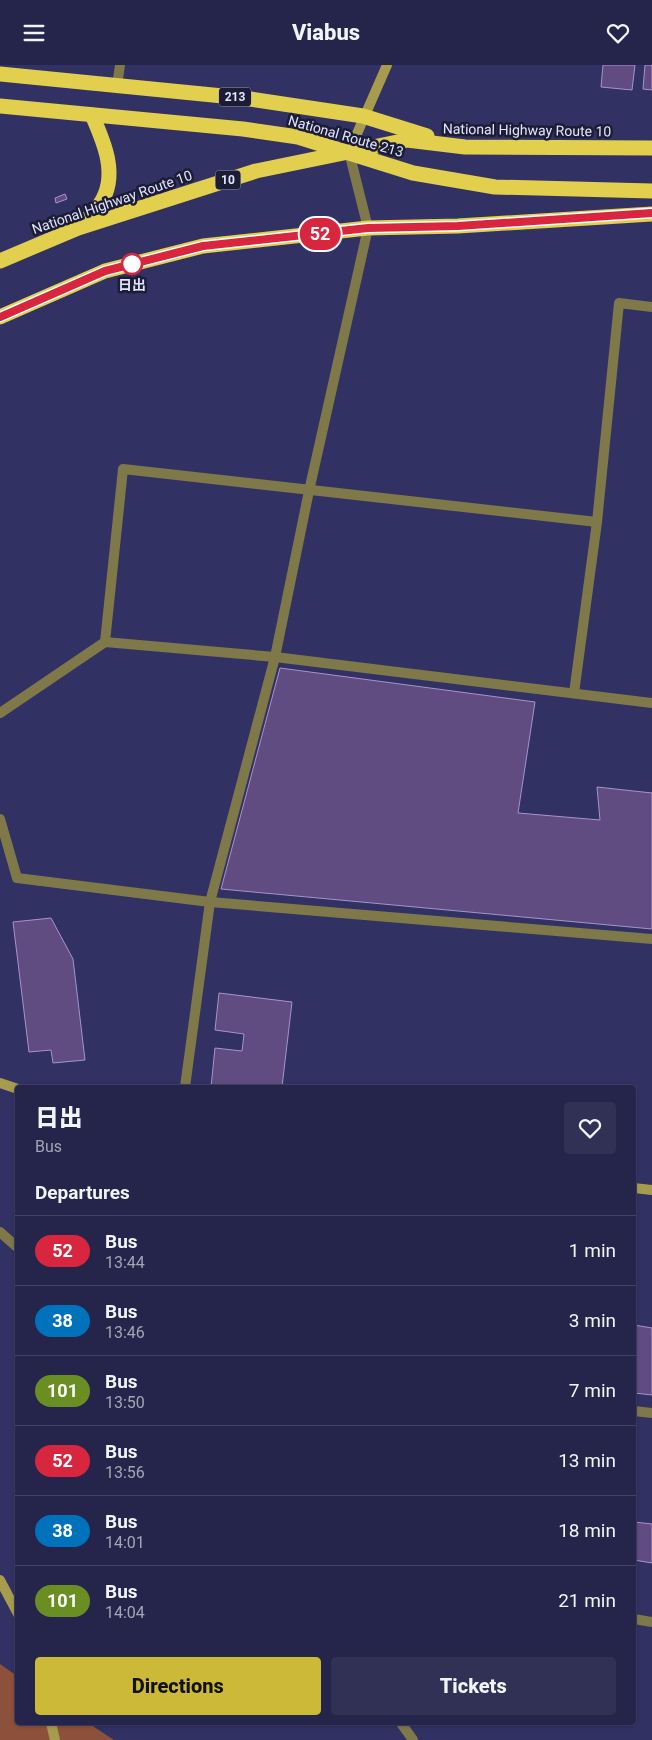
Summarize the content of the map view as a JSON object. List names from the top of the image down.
{
  "streets": {
    "highway": [
      "213",
      "National Highway Route 10",
      "National Route 213",
      "10"
    ]
  },
  "crossings": [
    ["National Highway Route 10", "National Route 213"]
  ],
  "places": ["日出"],
  "lines": ["bus line 52"],
  "page": {
    "header": "Viabus",
    "on_map": "52",
    "heading": [
      ["日出", "Bus"],
      "Departures"
    ],
    "list": [
      {
        "mark": "52",
        "name": "Bus",
        "note": "13:44",
        "value": "1 min"
      },
      {
        "mark": "38",
        "name": "Bus",
        "note": "13:46",
        "value": "3 min"
      },
      {
        "mark": "101",
        "name": "Bus",
        "note": "13:50",
        "value": "7 min"
      },
      {
        "mark": "52",
        "name": "Bus",
        "note": "13:56",
        "value": "13 min"
      },
      {
        "mark": "38",
        "name": "Bus",
        "note": "14:01",
        "value": "18 min"
      },
      {
        "mark": "101",
        "name": "Bus",
        "note": "14:04",
        "value": "21 min"
      }
    ],
    "buttons": ["Directions", "Tickets"]
  }
}
